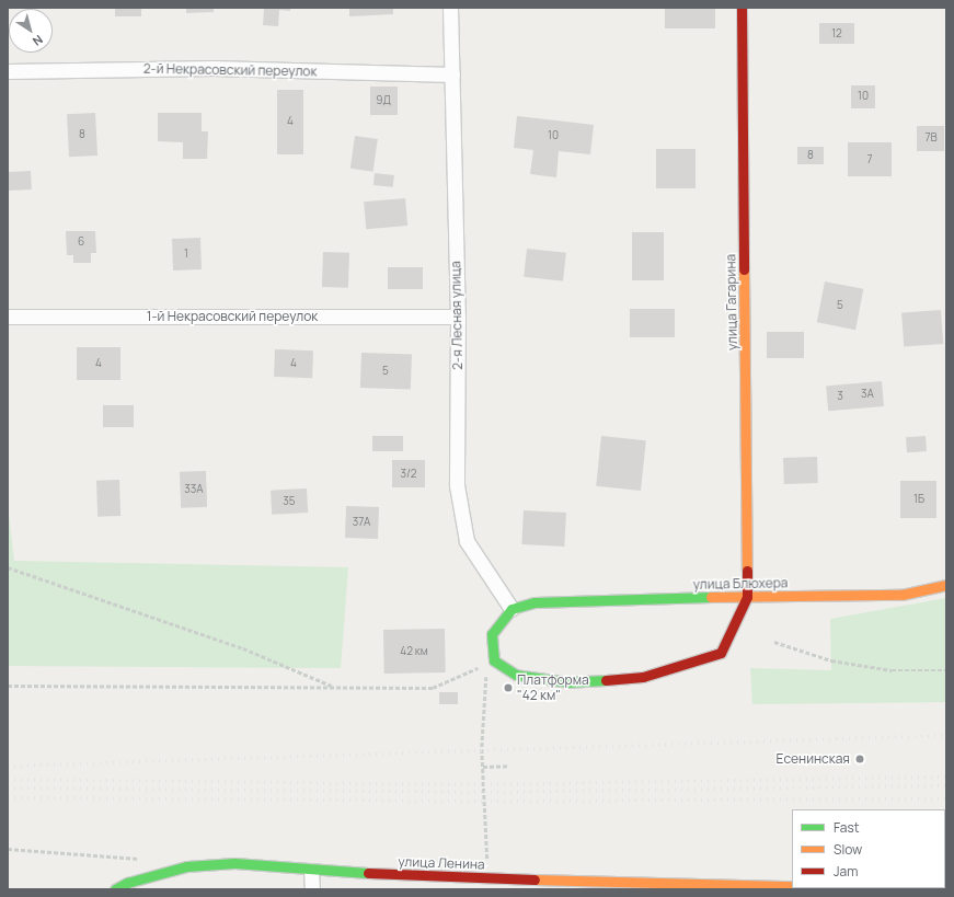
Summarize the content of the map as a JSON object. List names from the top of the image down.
{
  "streets": {
    "street": [
      "2-й Некрасовский переулок",
      "улица Гагарина",
      "2-я Лесная улица",
      "1-й Некрасовский переулок",
      "улица Блюхера",
      "улица Ленина"
    ]
  },
  "crossings": [
    ["2-й Некрасовский переулок", "2-я Лесная улица"],
    ["улица Гагарина", "улица Блюхера"],
    ["2-я Лесная улица", "1-й Некрасовский переулок"],
    ["2-я Лесная улица", "улица Блюхера"]
  ],
  "places": ["Платформа \"42 км\"", "Есенинская"],
  "house_numbers": [
    "12",
    "10",
    "9Д",
    "4",
    "8",
    "10",
    "7В",
    "8",
    "7",
    "6",
    "1",
    "5",
    "4",
    "4",
    "5",
    "3А",
    "3",
    "3/2",
    "33А",
    "1Б",
    "35",
    "37А",
    "42 км"
  ],
  "legend": ["Fast", "Slow", "Jam"],
  "north": "bottom right"
}
